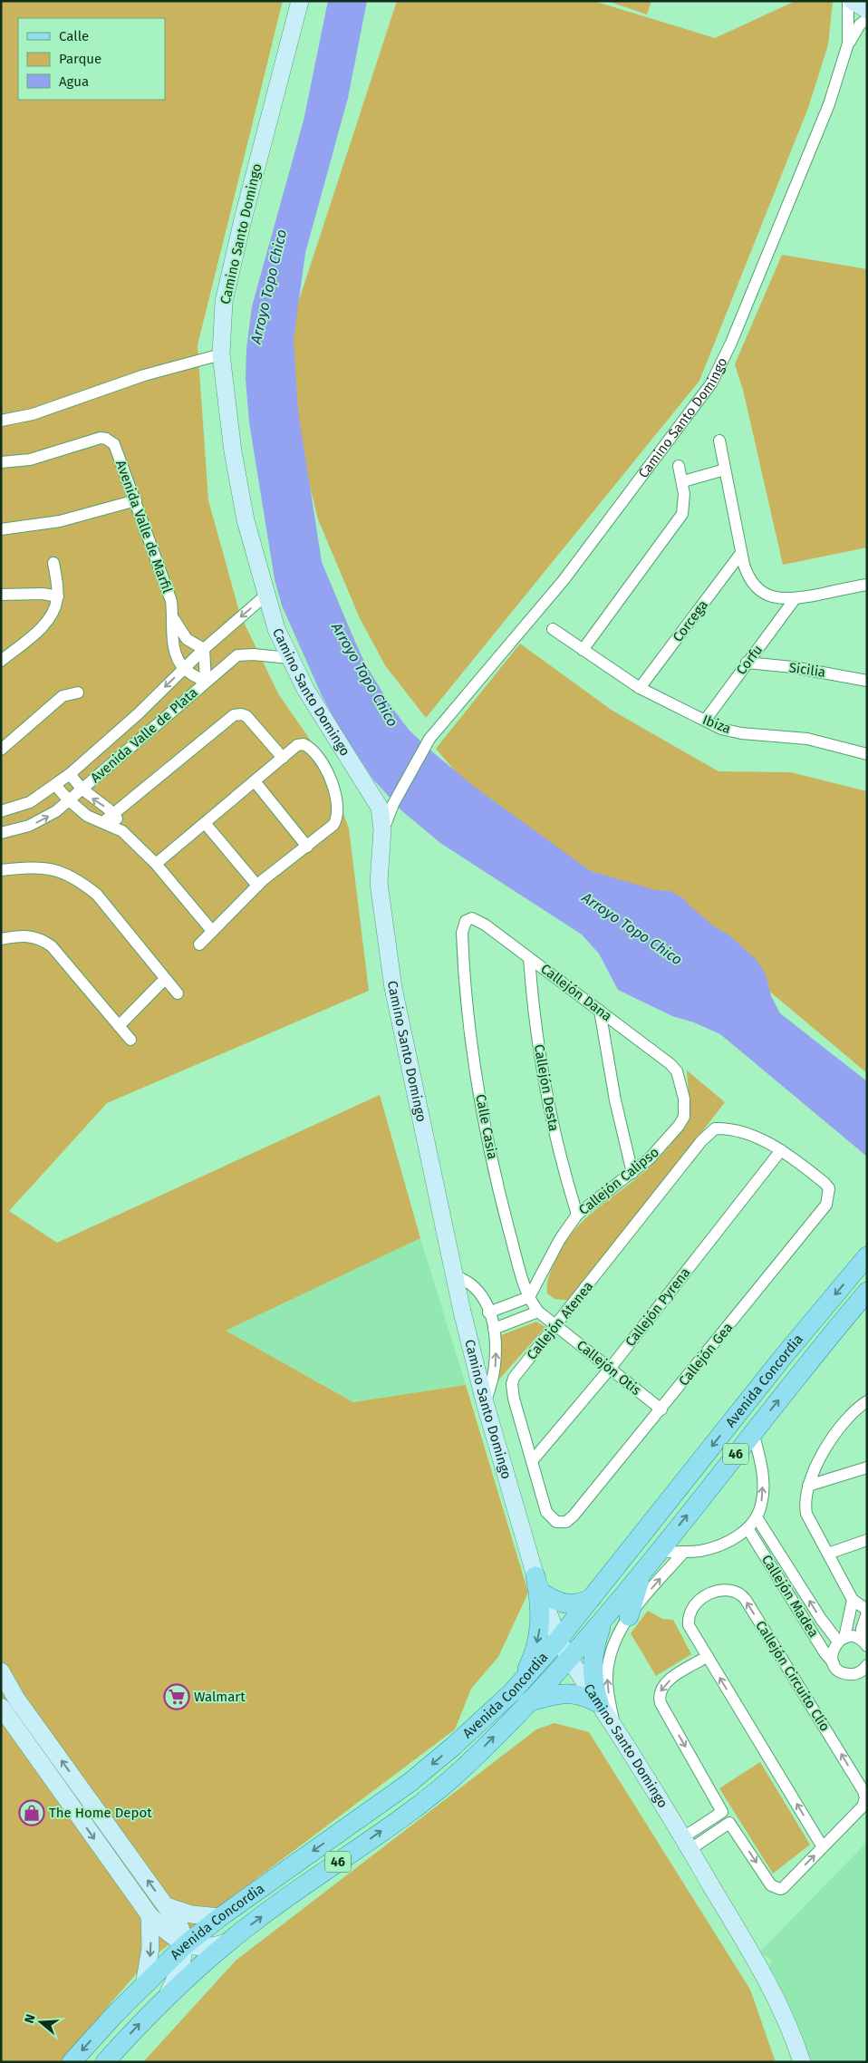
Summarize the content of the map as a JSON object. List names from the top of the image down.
{
  "streets": {
    "main road": ["Avenida Concordia", "46"],
    "street": [
      "Camino Santo Domingo",
      "Avenida Valle de Marfil",
      "Corcega",
      "Corfu",
      "Sicilia",
      "Ibiza",
      "Avenida Valle de Plata",
      "Callejón Dana",
      "Callejón Desta",
      "Calle Casia",
      "Callejón Calipso",
      "Callejón Pyrena",
      "Callejón Atenea",
      "Callejón Gea",
      "Callejón Otis",
      "Callejón Madea",
      "Callejón Circuito Clío"
    ]
  },
  "crossings": [
    ["Camino Santo Domingo", "Avenida Valle de Plata"],
    ["Camino Santo Domingo", "Avenida Concordia"],
    ["Camino Santo Domingo", "Callejón Circuito Clío"],
    ["Avenida Valle de Marfil", "Avenida Valle de Plata"],
    ["Corcega", "Ibiza"],
    ["Corfu", "Sicilia"],
    ["Corfu", "Ibiza"],
    ["Callejón Dana", "Callejón Desta"],
    ["Callejón Dana", "Calle Casia"],
    ["Callejón Dana", "Callejón Calipso"],
    ["Callejón Desta", "Callejón Calipso"],
    ["Calle Casia", "Callejón Calipso"],
    ["Calle Casia", "Callejón Atenea"],
    ["Calle Casia", "Callejón Otis"],
    ["Callejón Pyrena", "Callejón Atenea"],
    ["Callejón Pyrena", "Callejón Gea"],
    ["Callejón Pyrena", "Callejón Otis"],
    ["Callejón Atenea", "Callejón Gea"],
    ["Callejón Atenea", "Callejón Otis"],
    ["Callejón Gea", "Callejón Otis"]
  ],
  "water": ["Arroyo Topo Chico"],
  "places": {
    "supermarket": ["Walmart"],
    "shop": ["The Home Depot"]
  },
  "legend": ["Calle", "Parque", "Agua"],
  "north": "left"
}
